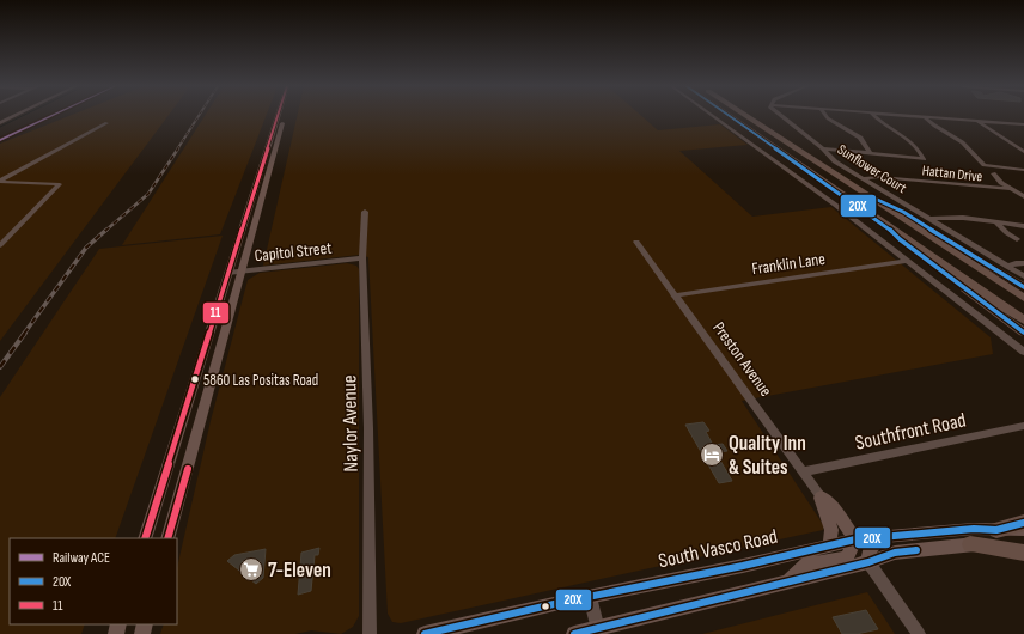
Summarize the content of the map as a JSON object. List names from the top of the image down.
{
  "streets": {
    "main road": ["South Vasco Road"],
    "street": [
      "Sunflower Court",
      "Hattan Drive",
      "Capitol Street",
      "Franklin Lane",
      "Preston Avenue",
      "Naylor Avenue",
      "Southfront Road"
    ]
  },
  "crossings": [
    ["Sunflower Court", "Hattan Drive"],
    ["Capitol Street", "Naylor Avenue"],
    ["Franklin Lane", "Preston Avenue"],
    ["Preston Avenue", "Southfront Road"]
  ],
  "places": {
    "other": ["5860 Las Positas Road"],
    "hotel": ["Quality Inn & Suites"],
    "supermarket": ["7-Eleven"]
  },
  "lines": ["rail line ACE", "transit line 20X", "transit line 11"],
  "legend": ["Railway ACE", "20X", "11"]
}
